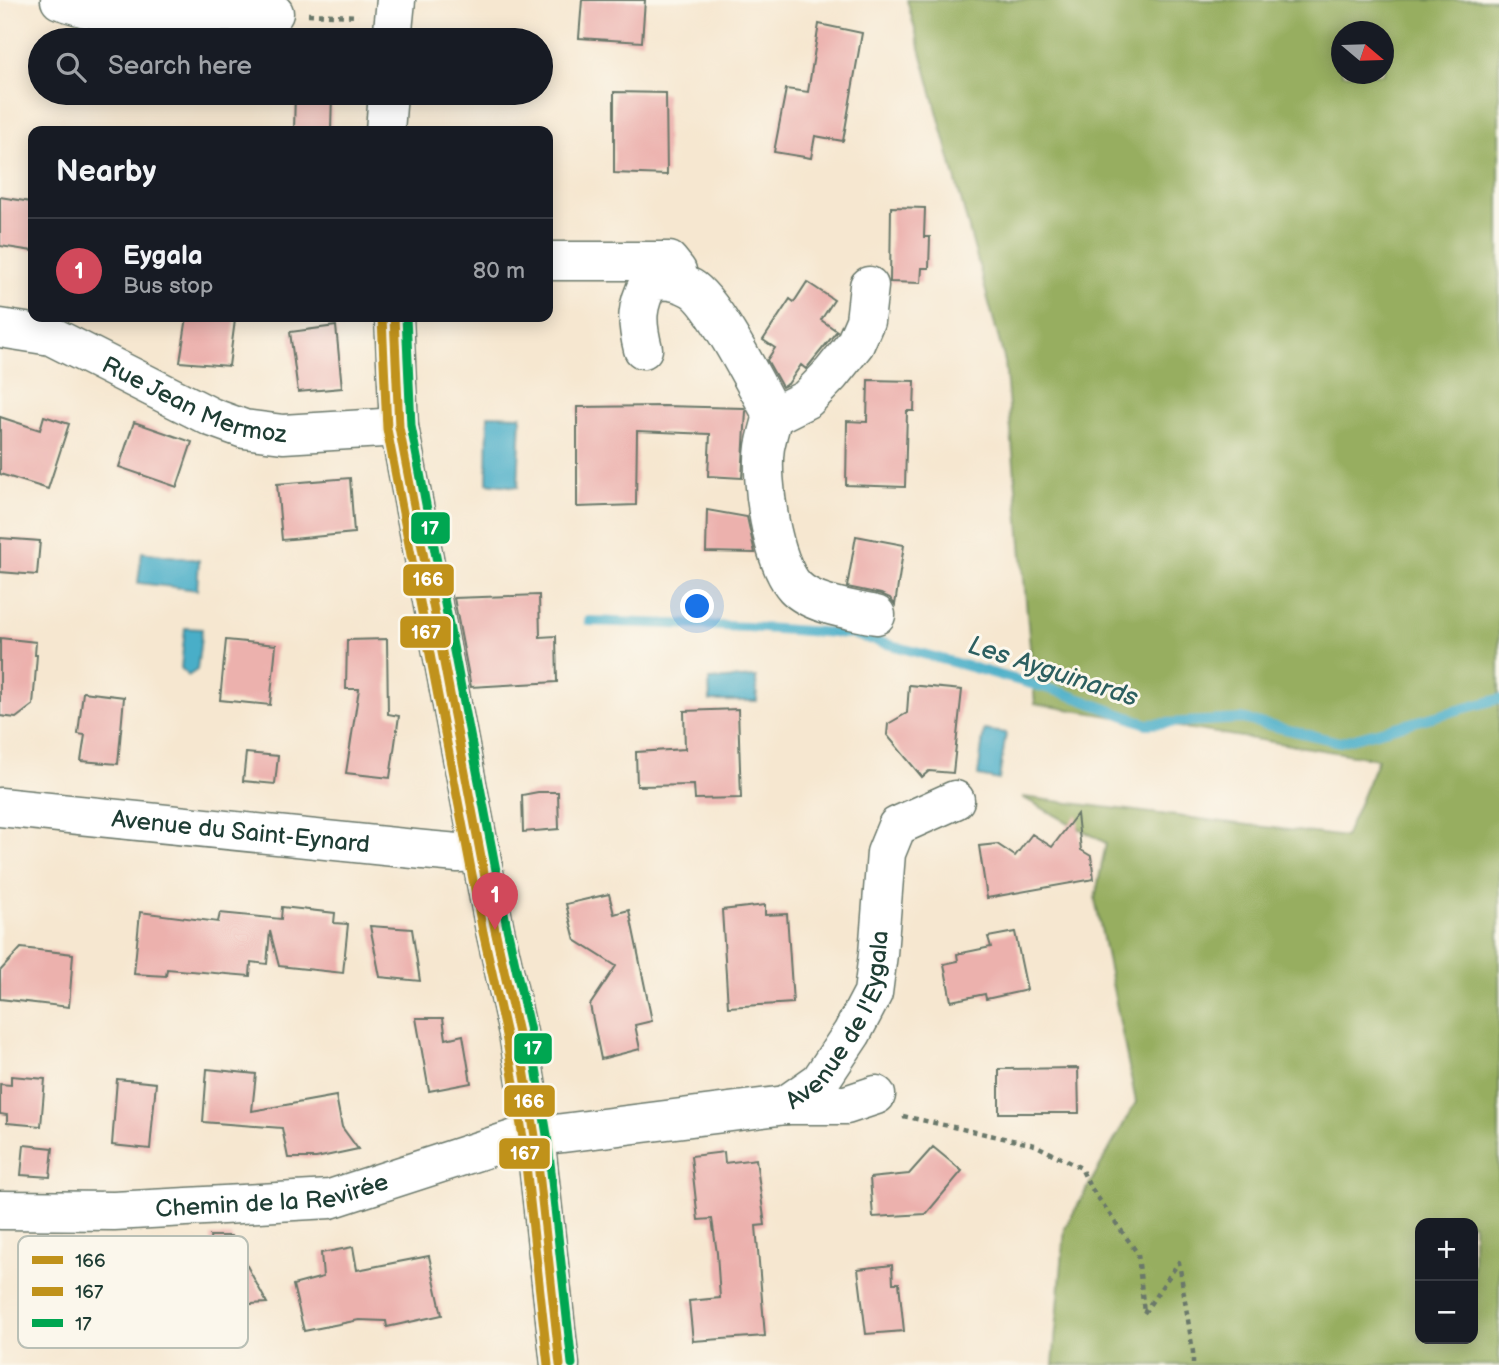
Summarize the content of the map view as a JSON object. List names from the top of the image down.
{
  "streets": {
    "street": [
      "Rue Jean Mermoz",
      "Avenue du Saint-Eynard",
      "Avenue de l'Eygala",
      "Chemin de la Revirée"
    ]
  },
  "crossings": [
    ["Avenue de l'Eygala", "Chemin de la Revirée"]
  ],
  "water": ["Les Ayguinards"],
  "lines": ["transit line 166", "transit line 167", "transit line 17"],
  "legend": ["166", "167", "17"],
  "north": "right",
  "page": {
    "search": "Search here",
    "heading": "Nearby",
    "list": [
      {
        "mark": "1",
        "name": "Eygala",
        "note": "Bus stop",
        "value": "80 m"
      }
    ],
    "pins": "1",
    "map_buttons": ["+", "−"]
  }
}
